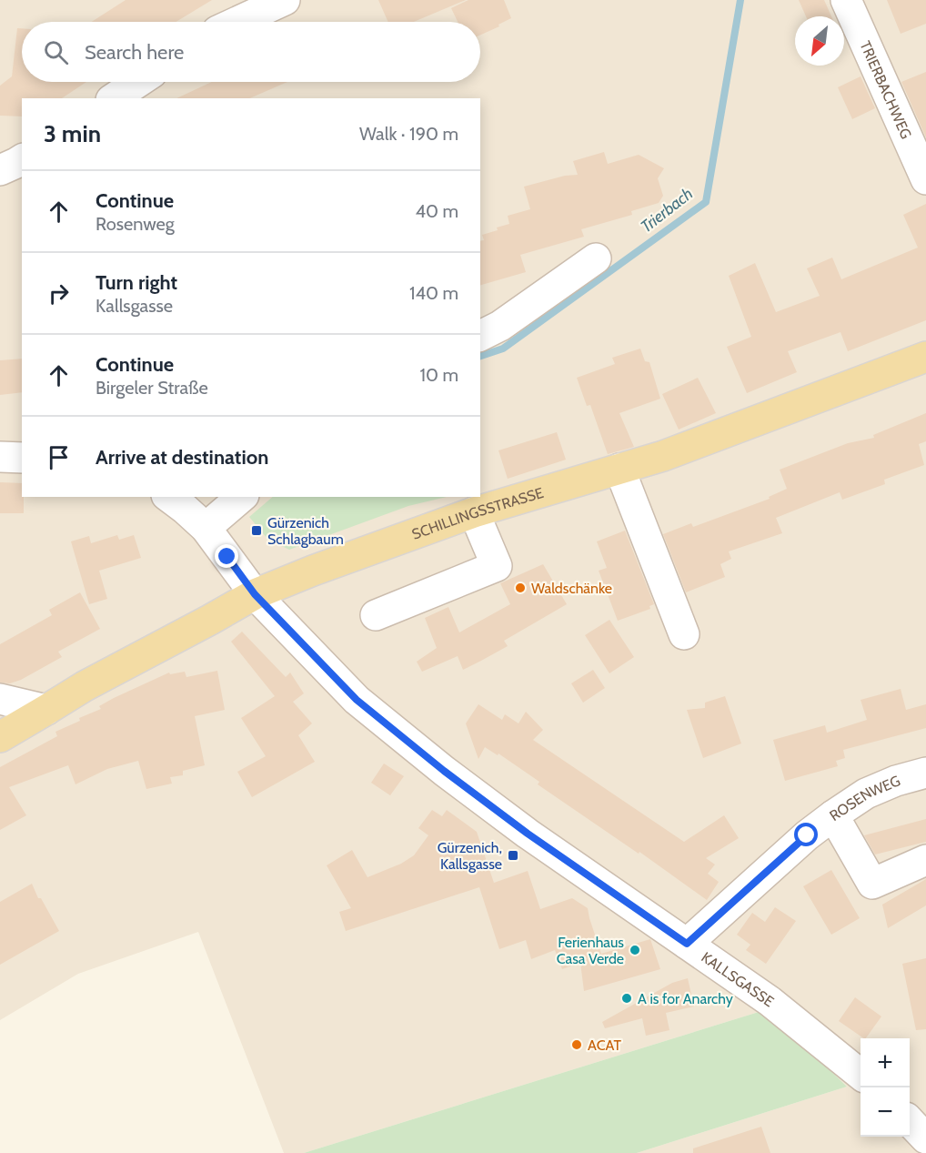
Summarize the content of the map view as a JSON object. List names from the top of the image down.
{
  "streets": {
    "main road": ["SCHILLINGSSTRASSE"],
    "street": ["TRIERBACHWEG", "ROSENWEG", "KALLSGASSE"]
  },
  "crossings": [
    ["SCHILLINGSSTRASSE", "KALLSGASSE"],
    ["ROSENWEG", "KALLSGASSE"]
  ],
  "water": ["Trierbach"],
  "places": {
    "transit": ["Gürzenich Schlagbaum", "Gürzenich, Kallsgasse"],
    "other": [
      "Waldschänke",
      "Ferienhaus Casa Verde",
      "A is for Anarchy",
      "ACAT"
    ]
  },
  "north": "bottom left",
  "page": {
    "search": "Search here",
    "heading": ["3 min", "Walk · 190 m"],
    "list": [
      ["Continue", "Rosenweg", "40 m"],
      ["Turn right", "Kallsgasse", "140 m"],
      ["Continue", "Birgeler Straße", "10 m"],
      "Arrive at destination"
    ],
    "map_buttons": ["+", "−"]
  }
}
